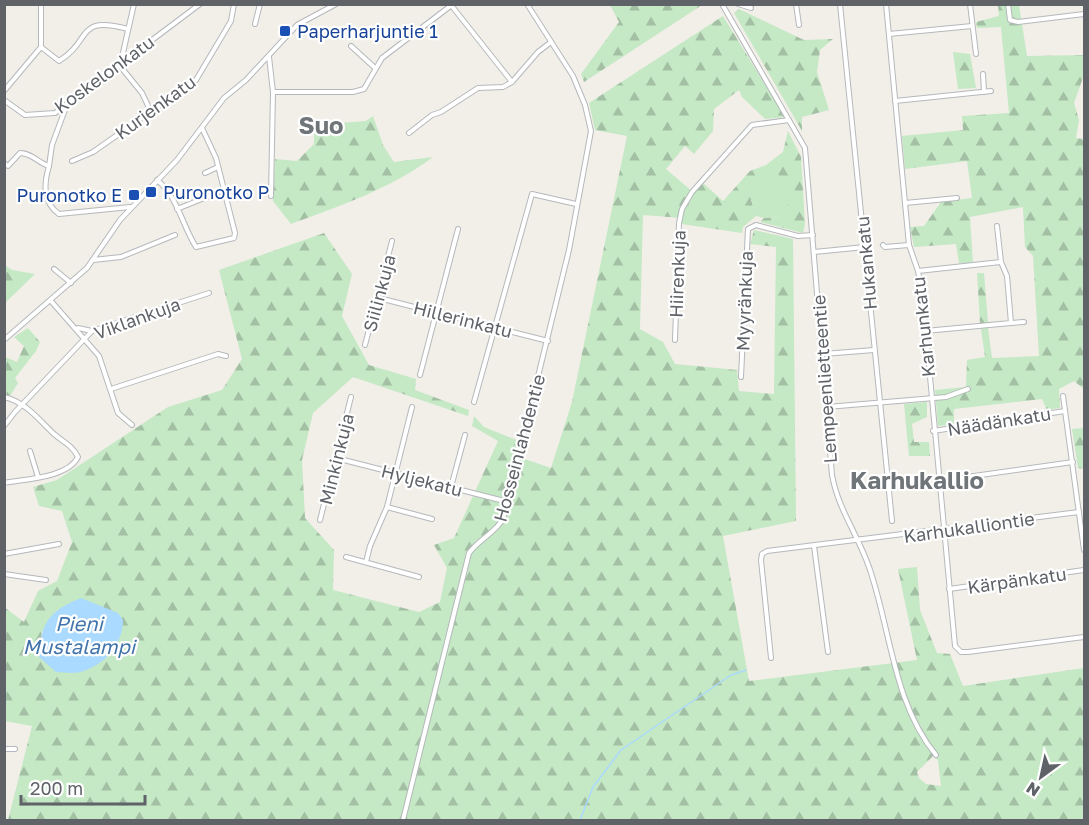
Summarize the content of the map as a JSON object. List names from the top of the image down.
{
  "streets": {
    "street": [
      "Koskelonkatu",
      "Kurjenkatu",
      "Hukankatu",
      "Hiirenkuja",
      "Siilinkuja",
      "Myyränkuja",
      "Viklankuja",
      "Hillerinkatu",
      "Karhunkatu",
      "Lempeenlietteentie",
      "Näädänkatu",
      "Hosseinlahdentie",
      "Minkinkuja",
      "Hyljekatu",
      "Karhukalliontie",
      "Kärpänkatu"
    ]
  },
  "crossings": [
    ["Hiirenkuja", "Lempeenlietteentie"],
    ["Siilinkuja", "Hillerinkatu"],
    ["Myyränkuja", "Lempeenlietteentie"],
    ["Hillerinkatu", "Hosseinlahdentie"],
    ["Karhunkatu", "Näädänkatu"],
    ["Karhunkatu", "Karhukalliontie"],
    ["Karhunkatu", "Kärpänkatu"],
    ["Lempeenlietteentie", "Karhukalliontie"],
    ["Hosseinlahdentie", "Hyljekatu"],
    ["Minkinkuja", "Hyljekatu"]
  ],
  "districts": ["Suo", "Karhukallio"],
  "water": ["Pieni Mustalampi"],
  "places": {
    "transit": ["Paperharjuntie 1", "Puronotko P", "Puronotko E"]
  },
  "scale_bar": "200 m",
  "north": "bottom left"
}
